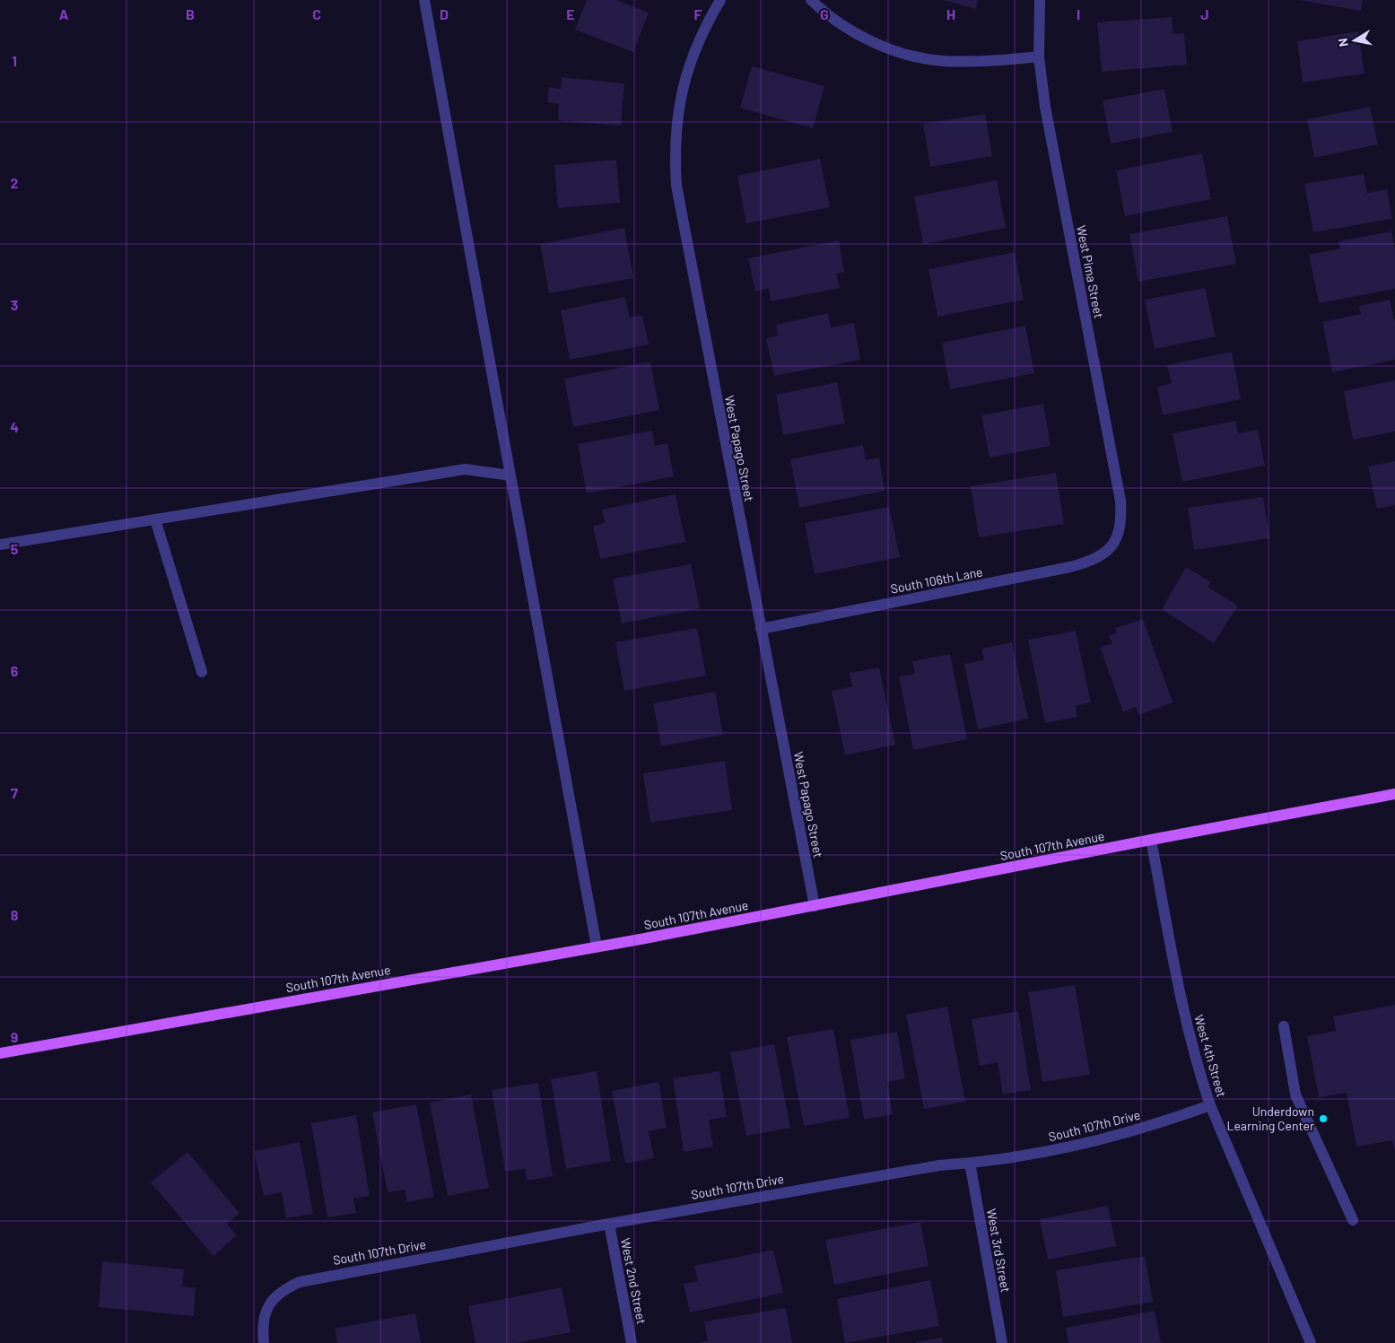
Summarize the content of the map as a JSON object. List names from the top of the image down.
{
  "streets": {
    "main road": ["South 107th Avenue"],
    "street": [
      "West Pima Street",
      "West Papago Street",
      "South 106th Lane",
      "West 4th Street",
      "South 107th Drive",
      "West 3rd Street",
      "West 2nd Street"
    ]
  },
  "crossings": [
    ["West Pima Street", "South 106th Lane"],
    ["West Papago Street", "South 106th Lane"],
    ["West Papago Street", "South 107th Avenue"],
    ["South 107th Avenue", "West 4th Street"],
    ["West 4th Street", "South 107th Drive"],
    ["South 107th Drive", "West 3rd Street"],
    ["South 107th Drive", "West 2nd Street"]
  ],
  "places": ["Underdown Learning Center"],
  "north": "left",
  "grid": {
    "columns": [
      "A",
      "B",
      "C",
      "D",
      "E",
      "F",
      "G",
      "H",
      "I",
      "J"
    ],
    "rows": [
      "1",
      "2",
      "3",
      "4",
      "5",
      "6",
      "7",
      "8",
      "9"
    ]
  }
}
